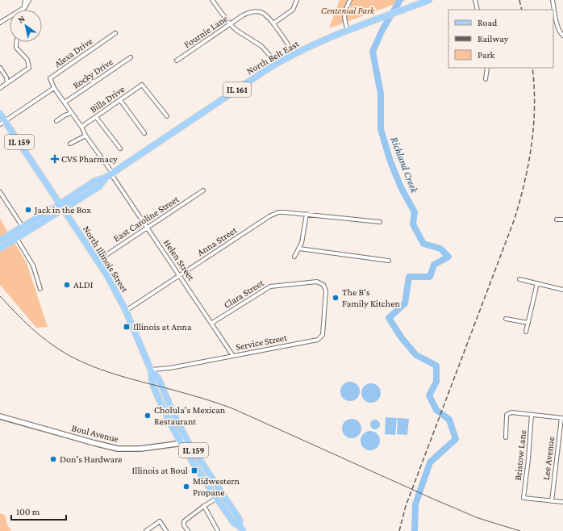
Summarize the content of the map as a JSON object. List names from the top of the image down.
{
  "streets": {
    "main road": [
      "North Belt East",
      "IL 161",
      "IL 159",
      "North Illinois Street"
    ],
    "street": [
      "Fournie Lane",
      "Alexa Drive",
      "Rocky Drive",
      "Bills Drive",
      "East Caroline Street",
      "Anna Street",
      "Helen Street",
      "Clara Street",
      "Service Street",
      "Boul Avenue",
      "Bristow Lane",
      "Lee Avenue"
    ]
  },
  "crossings": [
    ["Alexa Drive", "Helen Street"],
    ["North Belt East", "IL 161"],
    ["North Belt East", "North Illinois Street"],
    ["North Belt East", "Helen Street"],
    ["Rocky Drive", "Helen Street"],
    ["IL 161", "North Illinois Street"],
    ["Bills Drive", "Helen Street"],
    ["East Caroline Street", "North Illinois Street"],
    ["East Caroline Street", "Helen Street"],
    ["Anna Street", "North Illinois Street"],
    ["Anna Street", "Helen Street"],
    ["North Illinois Street", "Service Street"],
    ["North Illinois Street", "Boul Avenue"],
    ["Helen Street", "Clara Street"],
    ["Helen Street", "Service Street"],
    ["Clara Street", "Service Street"],
    ["Bristow Lane", "Lee Avenue"]
  ],
  "water": ["Richland Creek"],
  "parks": ["Centenial Park"],
  "places": {
    "health": ["CVS Pharmacy"],
    "other": [
      "Jack in the Box",
      "ALDI",
      "The B's Family Kitchen",
      "Cholula's Mexican Restaurant",
      "Don's Hardware",
      "Midwestern Propane"
    ],
    "transit": ["Illinois at Anna", "Illinois at Boul"]
  },
  "legend": ["Road", "Railway", "Park"],
  "scale_bar": "100 m",
  "north": "top left"
}
